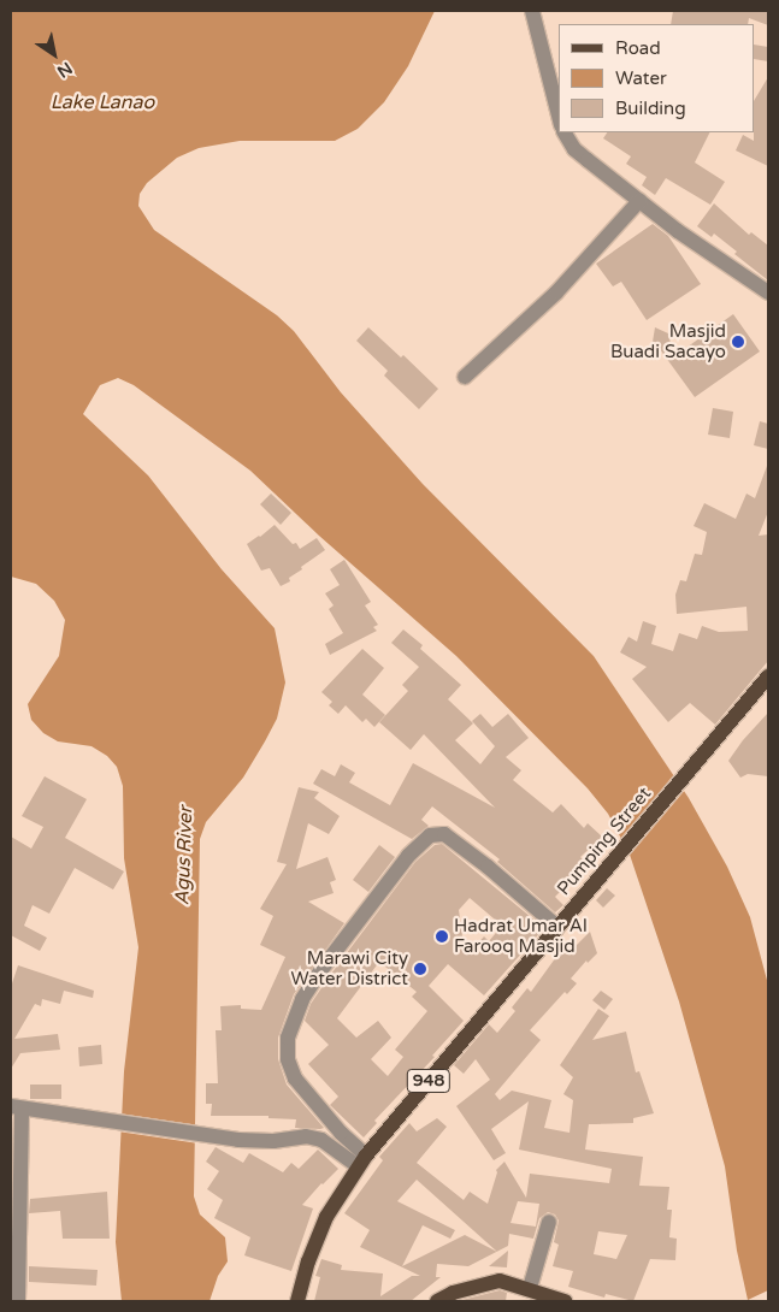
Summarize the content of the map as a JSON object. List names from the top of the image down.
{
  "streets": {
    "main road": ["Pumping Street", "948"]
  },
  "water": ["Lake Lanao", "Agus River"],
  "places": ["Masjid Buadi Sacayo", "Hadrat Umar Al Farooq Masjid", "Marawi City Water District"],
  "legend": ["Road", "Water", "Building"],
  "north": "bottom right"
}
